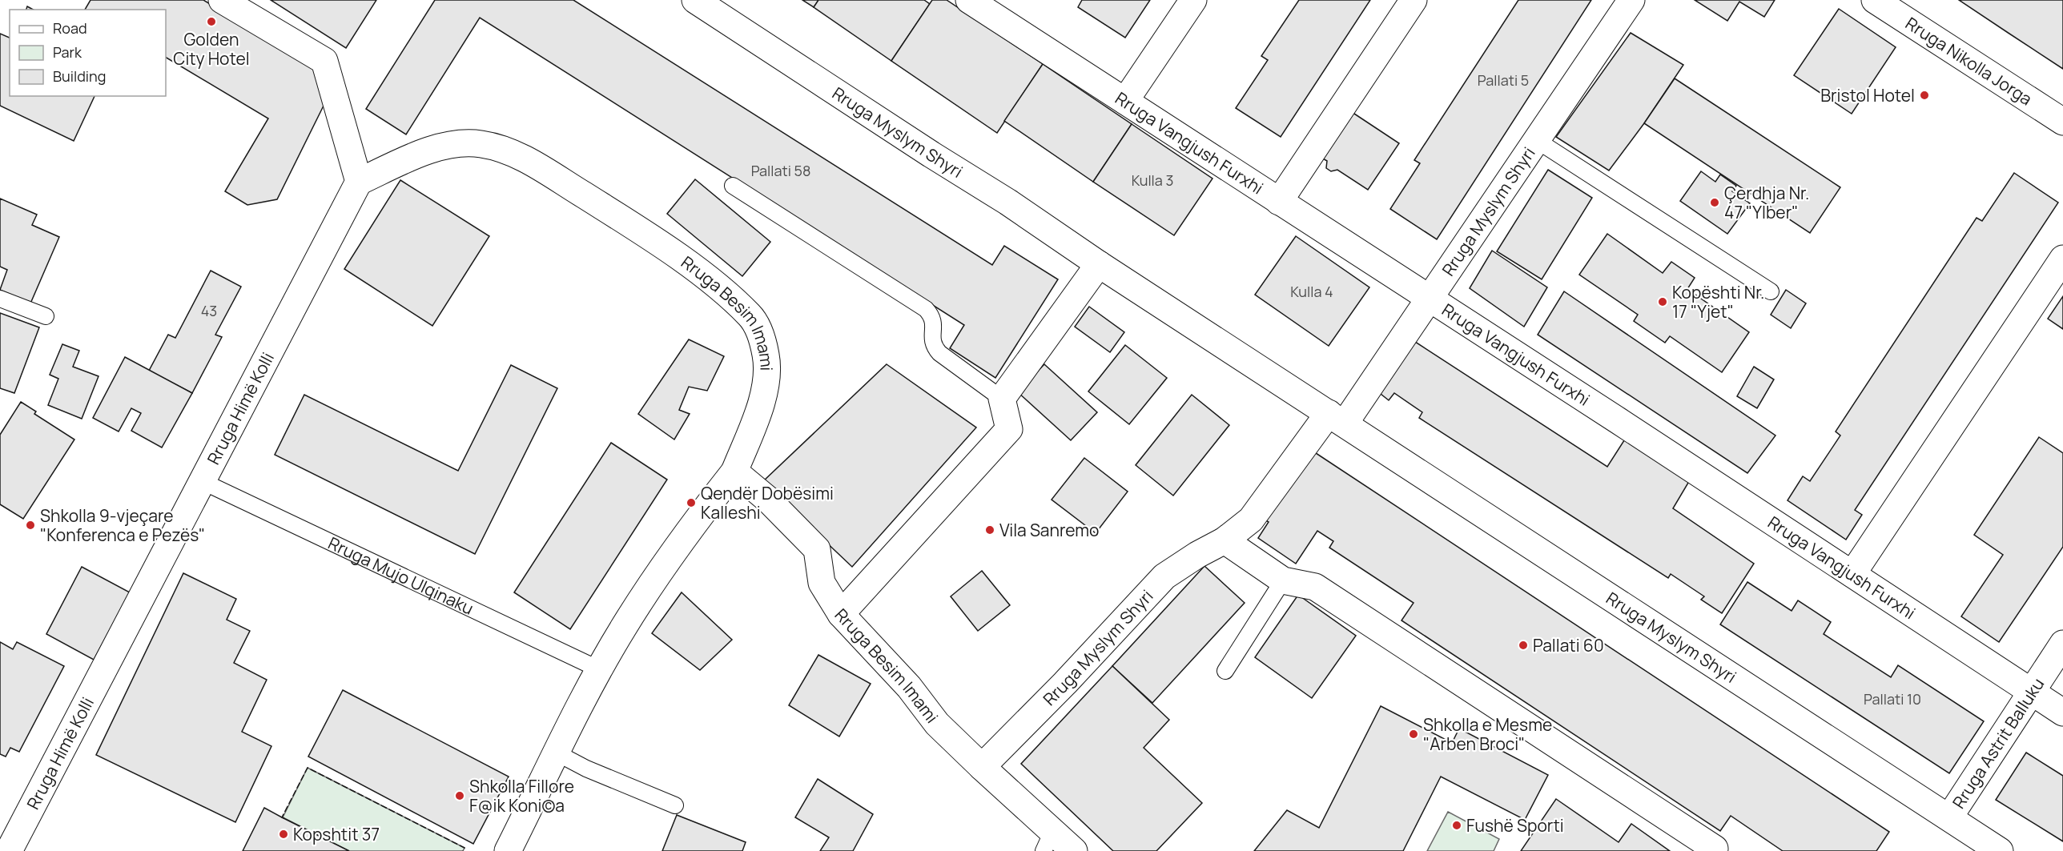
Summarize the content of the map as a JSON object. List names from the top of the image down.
{
  "streets": {
    "street": [
      "Rruga Nikolla Jorga",
      "Rruga Myslym Shyri",
      "Rruga Vangjush Furxhi",
      "Rruga Besim Imami",
      "Rruga Himë Kolli",
      "Rruga Astrit Balluku"
    ],
    "lane": ["Rruga Mujo Ulqinaku"]
  },
  "crossings": [
    ["Rruga Myslym Shyri", "Rruga Vangjush Furxhi"],
    ["Rruga Myslym Shyri", "Rruga Besim Imami"],
    ["Rruga Myslym Shyri", "Rruga Astrit Balluku"],
    ["Rruga Vangjush Furxhi", "Rruga Astrit Balluku"],
    ["Rruga Besim Imami", "Rruga Himë Kolli"],
    ["Rruga Himë Kolli", "Rruga Mujo Ulqinaku"]
  ],
  "places": [
    "Golden City Hotel",
    "Bristol Hotel",
    "Çerdhja Nr. 47 \"Ylber\"",
    "Kopështi Nr. 17 \"Yjet\"",
    "Qendër Dobësimi Kalleshi",
    "Shkolla 9-vjeçare \"Konferenca e Pezës\"",
    "Vila Sanremo",
    "Pallati 60",
    "Shkolla e Mesme \"Arben Broci\"",
    "Shkolla Fillore F@ik Koni©a",
    "Fushë Sporti",
    "Kopshtit 37"
  ],
  "house_numbers": [
    "Pallati 5",
    "Pallati 58",
    "Kulla 3",
    "Kulla 4",
    "43",
    "Pallati 10"
  ],
  "legend": ["Road", "Park", "Building"]
}
